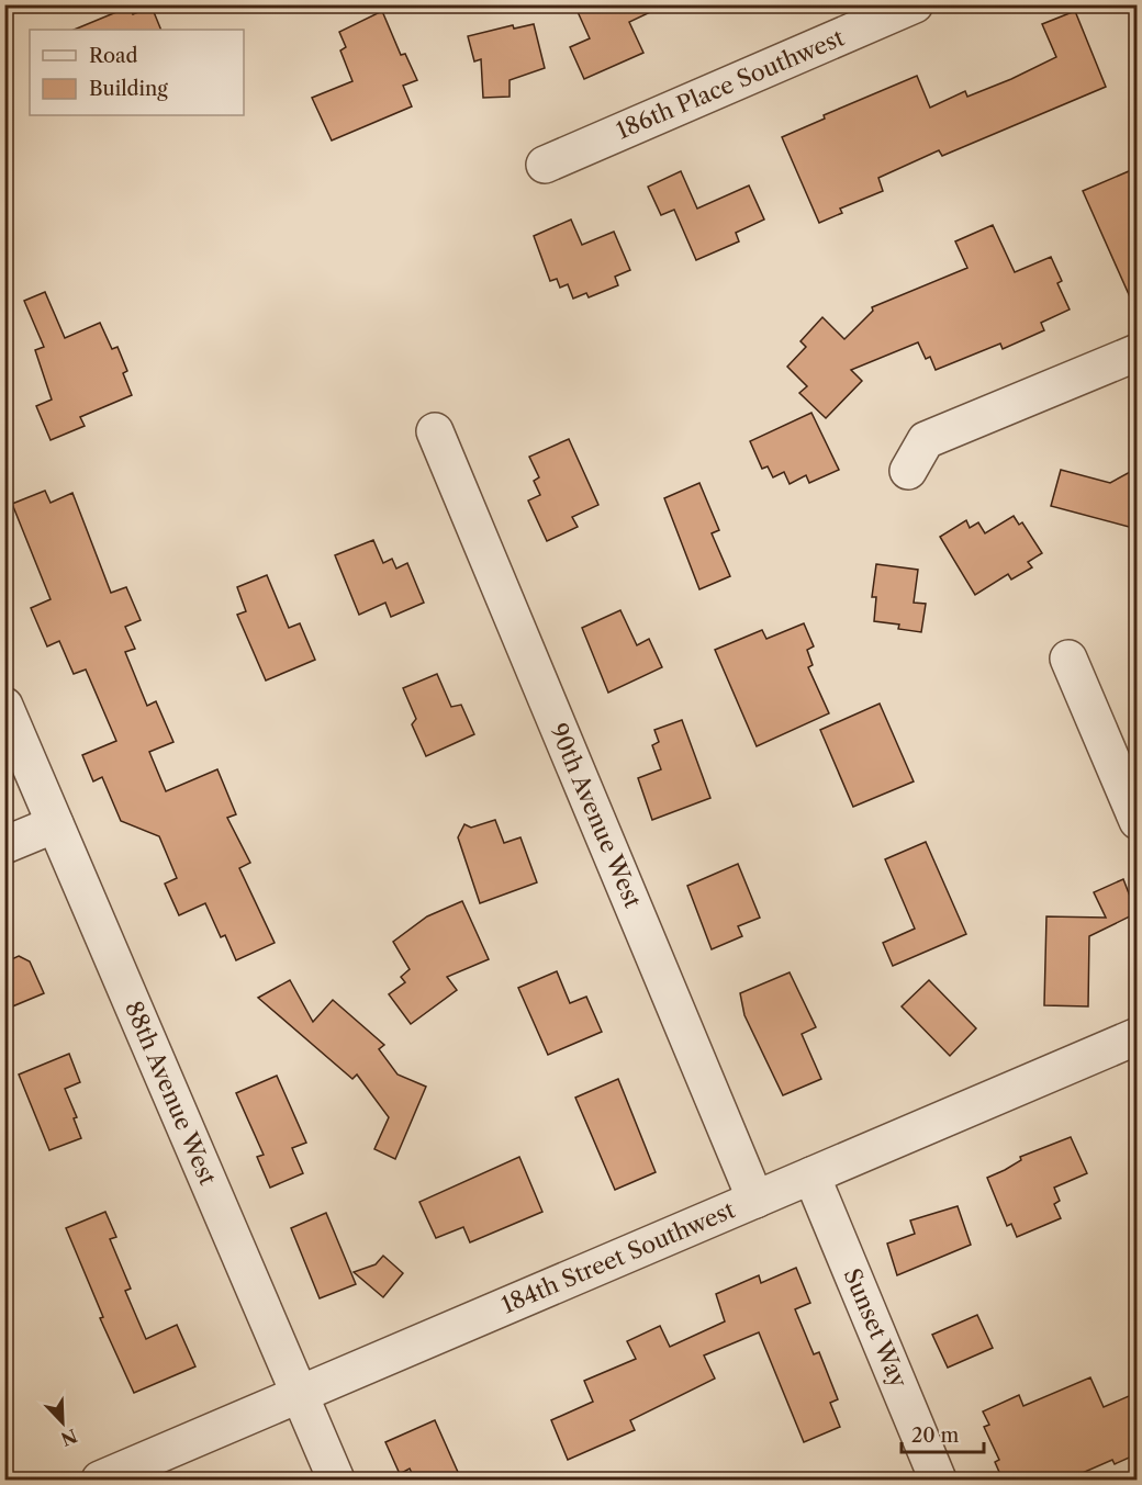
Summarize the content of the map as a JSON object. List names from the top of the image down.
{
  "streets": {
    "street": [
      "186th Place Southwest",
      "90th Avenue West",
      "88th Avenue West",
      "184th Street Southwest",
      "Sunset Way"
    ]
  },
  "crossings": [
    ["90th Avenue West", "184th Street Southwest"],
    ["88th Avenue West", "184th Street Southwest"],
    ["184th Street Southwest", "Sunset Way"]
  ],
  "legend": ["Road", "Building"],
  "scale_bar": "20 m",
  "north": "bottom right"
}
